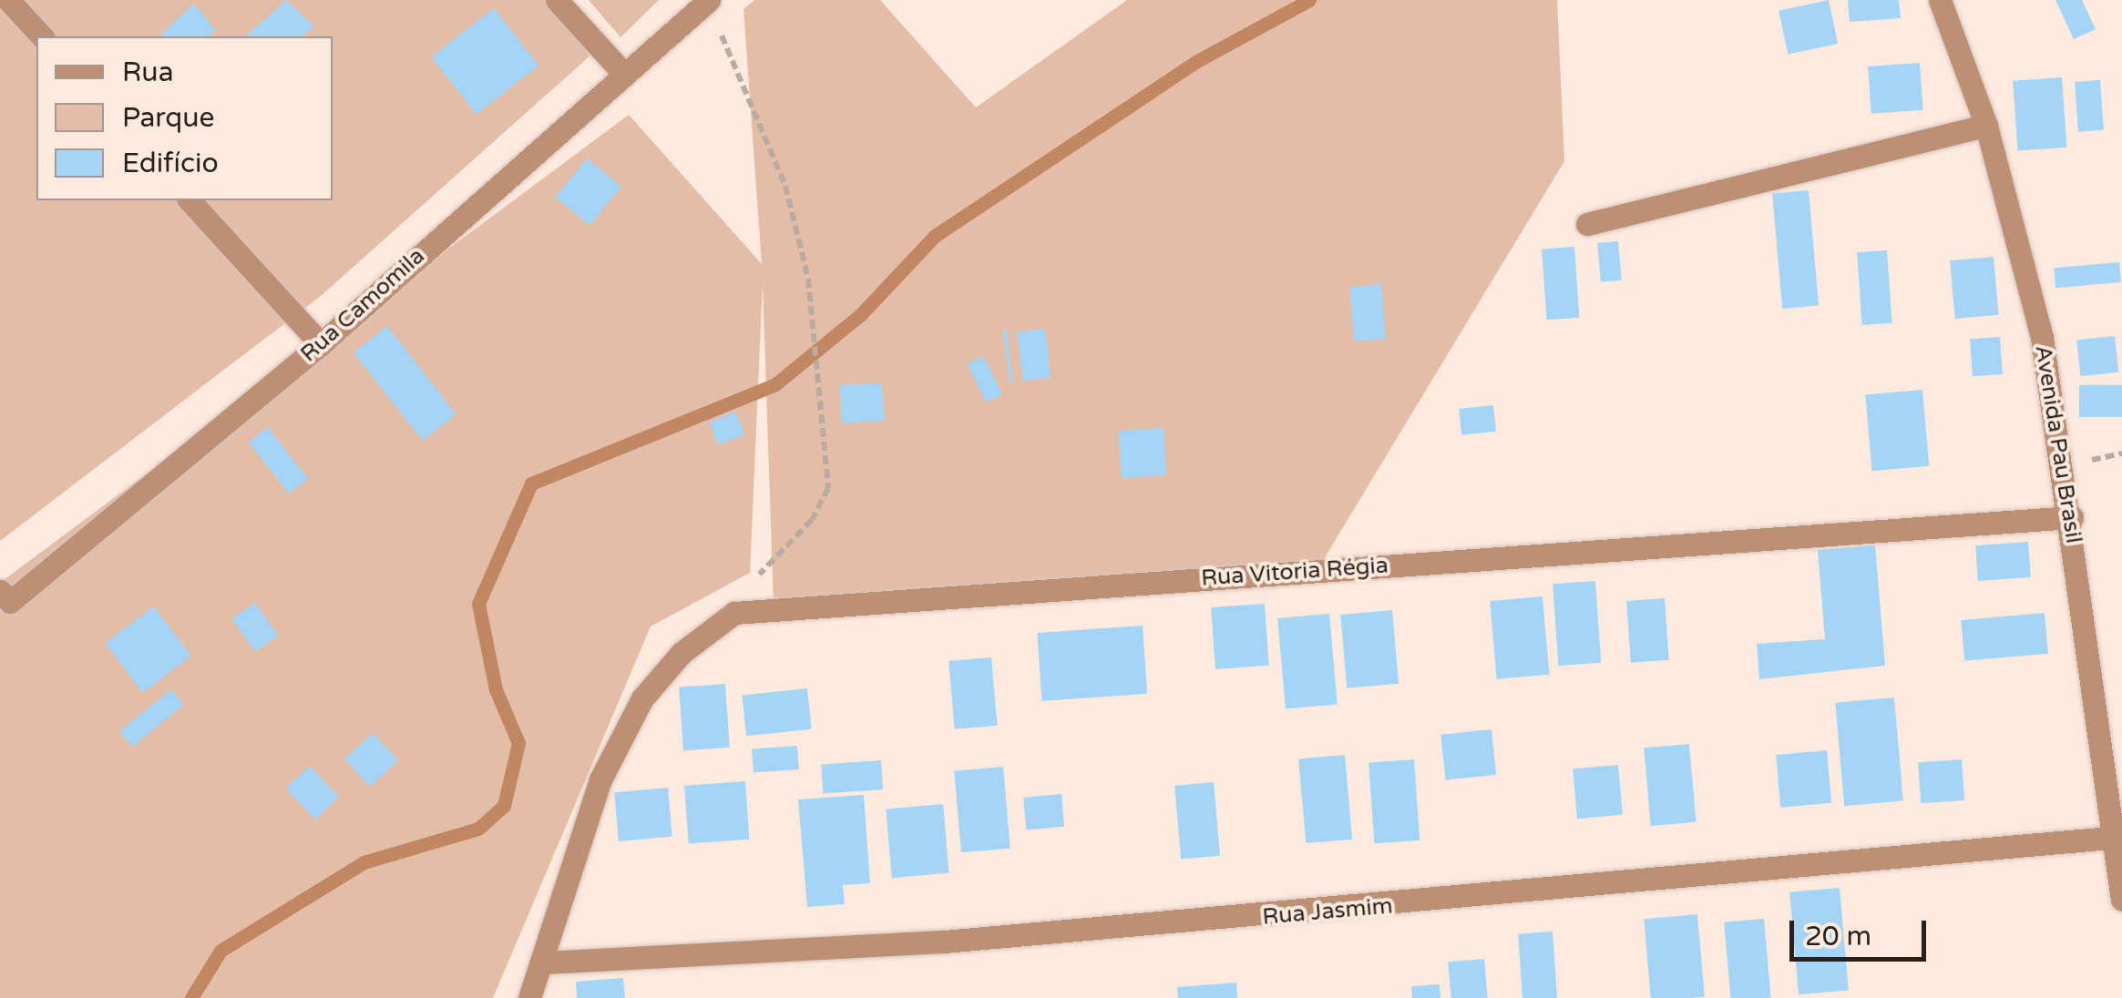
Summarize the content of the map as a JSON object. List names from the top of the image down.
{
  "streets": {
    "street": [
      "Rua Camomila",
      "Avenida Pau Brasil",
      "Rua Vitoria Régia",
      "Rua Jasmim"
    ]
  },
  "crossings": [
    ["Avenida Pau Brasil", "Rua Vitoria Régia"],
    ["Avenida Pau Brasil", "Rua Jasmim"]
  ],
  "legend": ["Rua", "Parque", "Edifício"],
  "scale_bar": "20 m"
}
